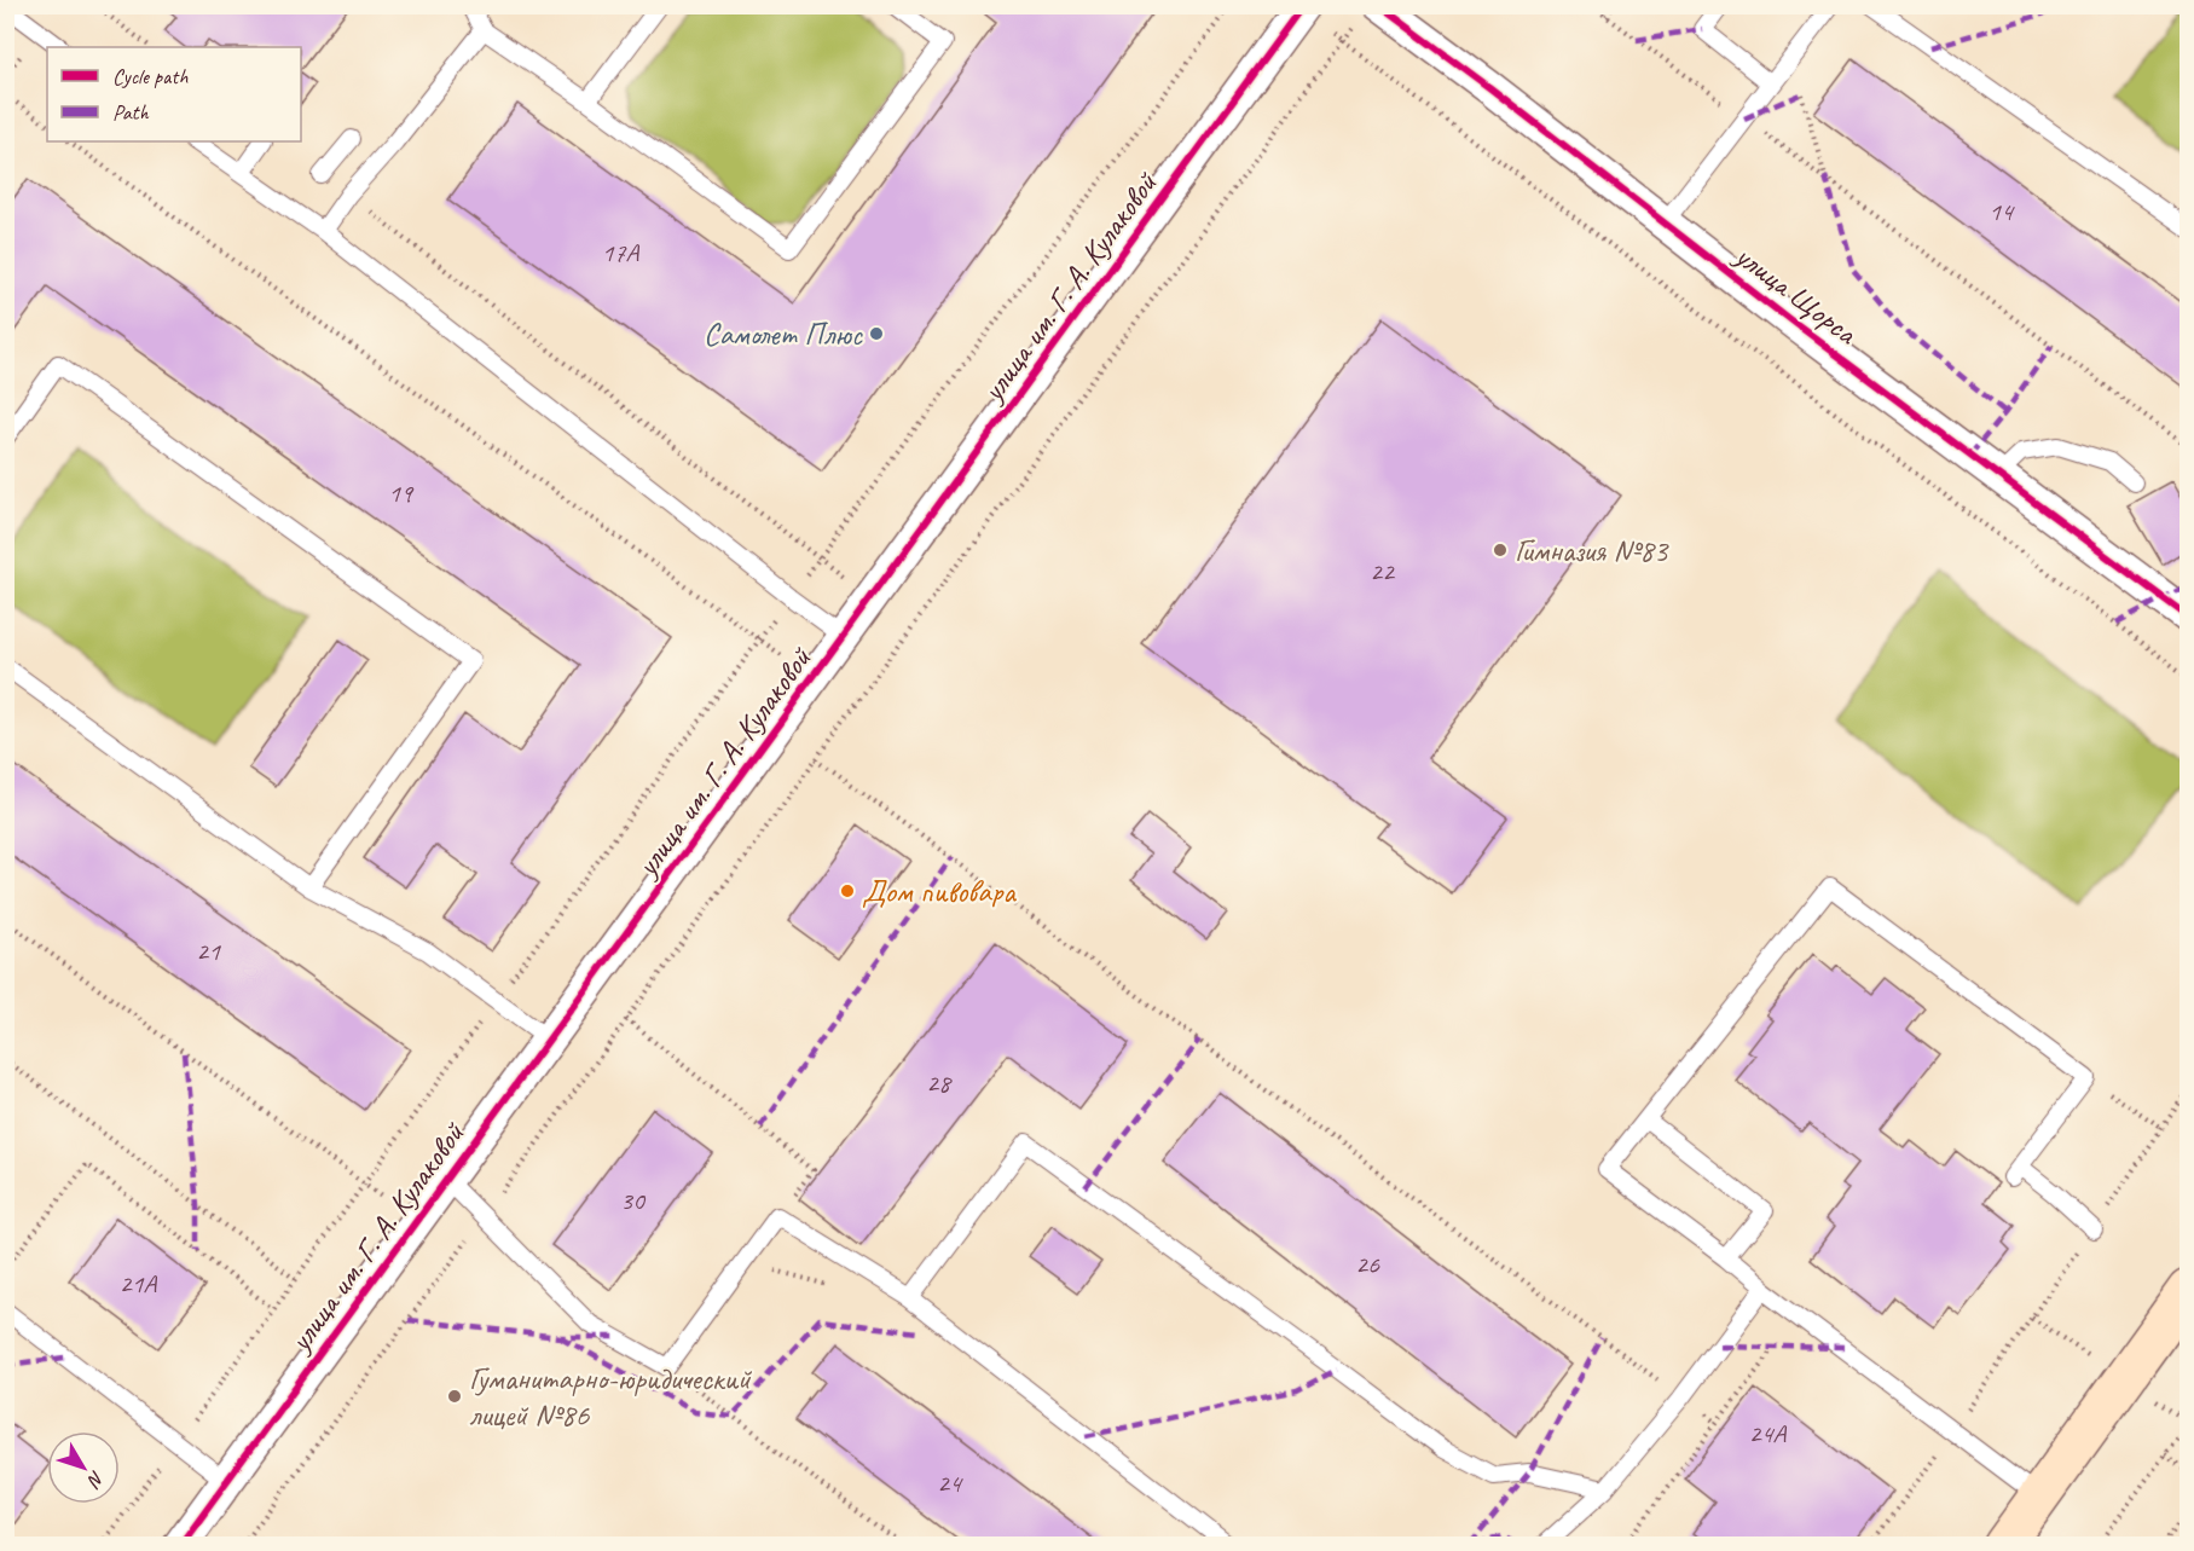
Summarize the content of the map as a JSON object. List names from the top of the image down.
{
  "streets": {
    "street": ["улица им. Г. А. Кулаковой", "улица Щорса"]
  },
  "places": [
    "Самолет Плюс",
    "Гимназия №83",
    "Дом пивовара",
    "Гуманитарно-юридический лицей №86"
  ],
  "house_numbers": [
    "14",
    "17А",
    "19",
    "22",
    "21",
    "28",
    "30",
    "26",
    "21А",
    "24А",
    "24"
  ],
  "legend": ["Cycle path", "Path"],
  "north": "bottom right"
}
